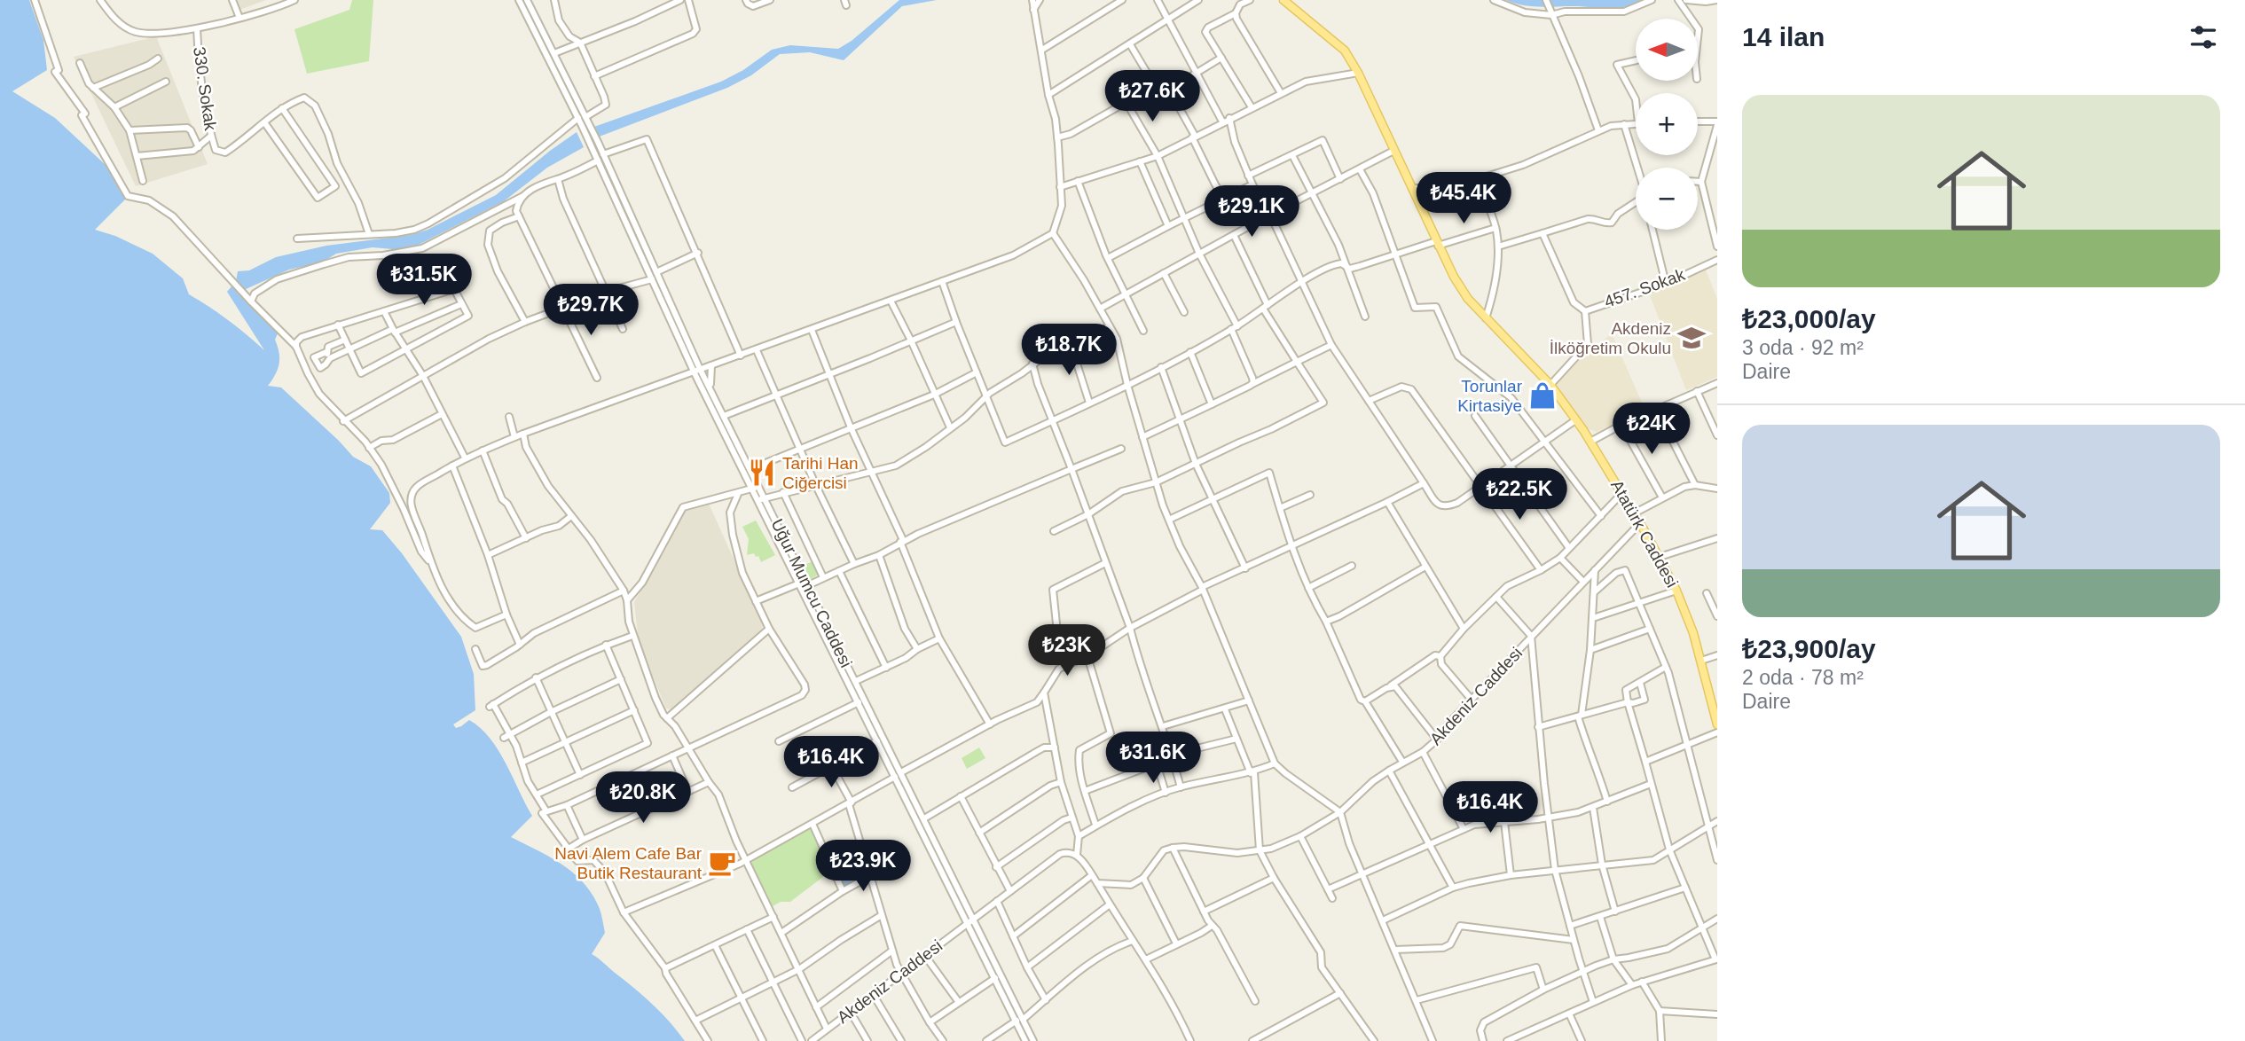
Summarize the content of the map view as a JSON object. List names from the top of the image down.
{
  "streets": {
    "main road": ["Atatürk Caddesi"],
    "street": [
      "330. Sokak",
      "457. Sokak",
      "Uğur Mumcu Caddesi",
      "Akdeniz Caddesi"
    ]
  },
  "crossings": [
    ["457. Sokak", "Atatürk Caddesi"],
    ["Atatürk Caddesi", "Akdeniz Caddesi"],
    ["Uğur Mumcu Caddesi", "Akdeniz Caddesi"]
  ],
  "places": {
    "school or university": ["Akdeniz İlköğretim Okulu"],
    "shop": ["Torunlar Kirtasiye"],
    "restaurant": ["Tarihi Han Ciğercisi"],
    "cafe": ["Navi Alem Cafe Bar Butik Restaurant"]
  },
  "north": "left",
  "page": {
    "heading": "14 ilan",
    "map_buttons": ["+", "−"],
    "price": [
      "₺27.6K",
      "₺45.4K",
      "₺29.1K",
      "₺31.5K",
      "₺29.7K",
      "₺18.7K",
      "₺24K",
      "₺22.5K",
      "₺23K",
      "₺31.6K",
      "₺16.4K",
      "₺20.8K",
      "₺16.4K",
      "₺23.9K"
    ],
    "list": [
      {
        "name": "₺23,000/ay",
        "note": "3 oda · 92 m² · Daire"
      },
      {
        "name": "₺23,900/ay",
        "note": "2 oda · 78 m² · Daire"
      }
    ]
  }
}
